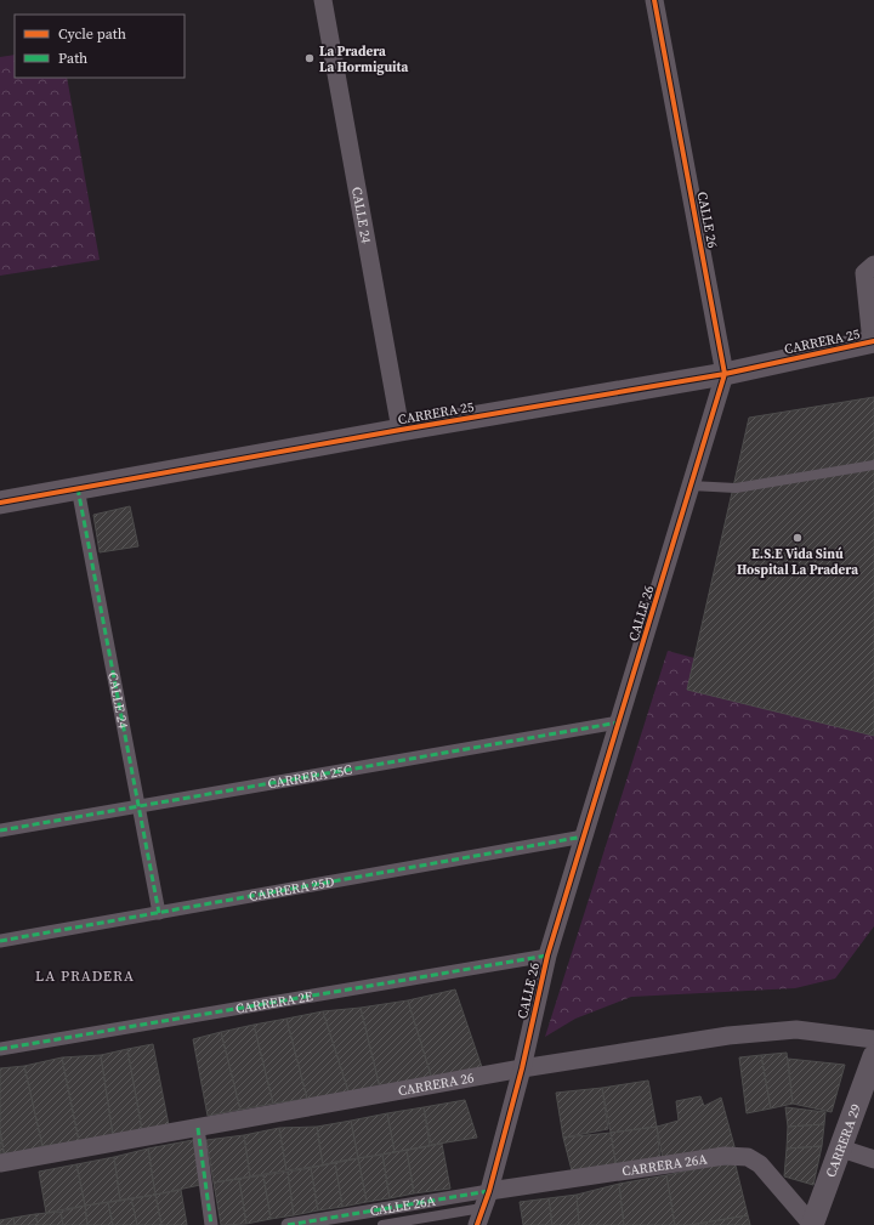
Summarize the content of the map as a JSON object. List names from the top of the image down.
{
  "streets": {
    "street": [
      "CALLE 24",
      "CALLE 26",
      "CARRERA 25",
      "CARRERA 25C",
      "CARRERA 25D",
      "CARRERA 2E",
      "CARRERA 26",
      "CARRERA 29",
      "CARRERA 26A",
      "CALLE 26A"
    ]
  },
  "crossings": [
    ["CALLE 24", "CARRERA 25"],
    ["CALLE 24", "CARRERA 25C"],
    ["CALLE 24", "CARRERA 25D"],
    ["CALLE 26", "CARRERA 25"],
    ["CALLE 26", "CARRERA 25C"],
    ["CALLE 26", "CARRERA 25D"],
    ["CALLE 26", "CARRERA 2E"],
    ["CALLE 26", "CARRERA 26"],
    ["CALLE 26", "CARRERA 26A"],
    ["CALLE 26", "CALLE 26A"],
    ["CARRERA 29", "CARRERA 26A"],
    ["CARRERA 26A", "CALLE 26A"]
  ],
  "districts": ["LA PRADERA"],
  "places": ["La Pradera La Hormiguita", "E.S.E Vida Sinú Hospital La Pradera"],
  "legend": ["Cycle path", "Path"]
}
